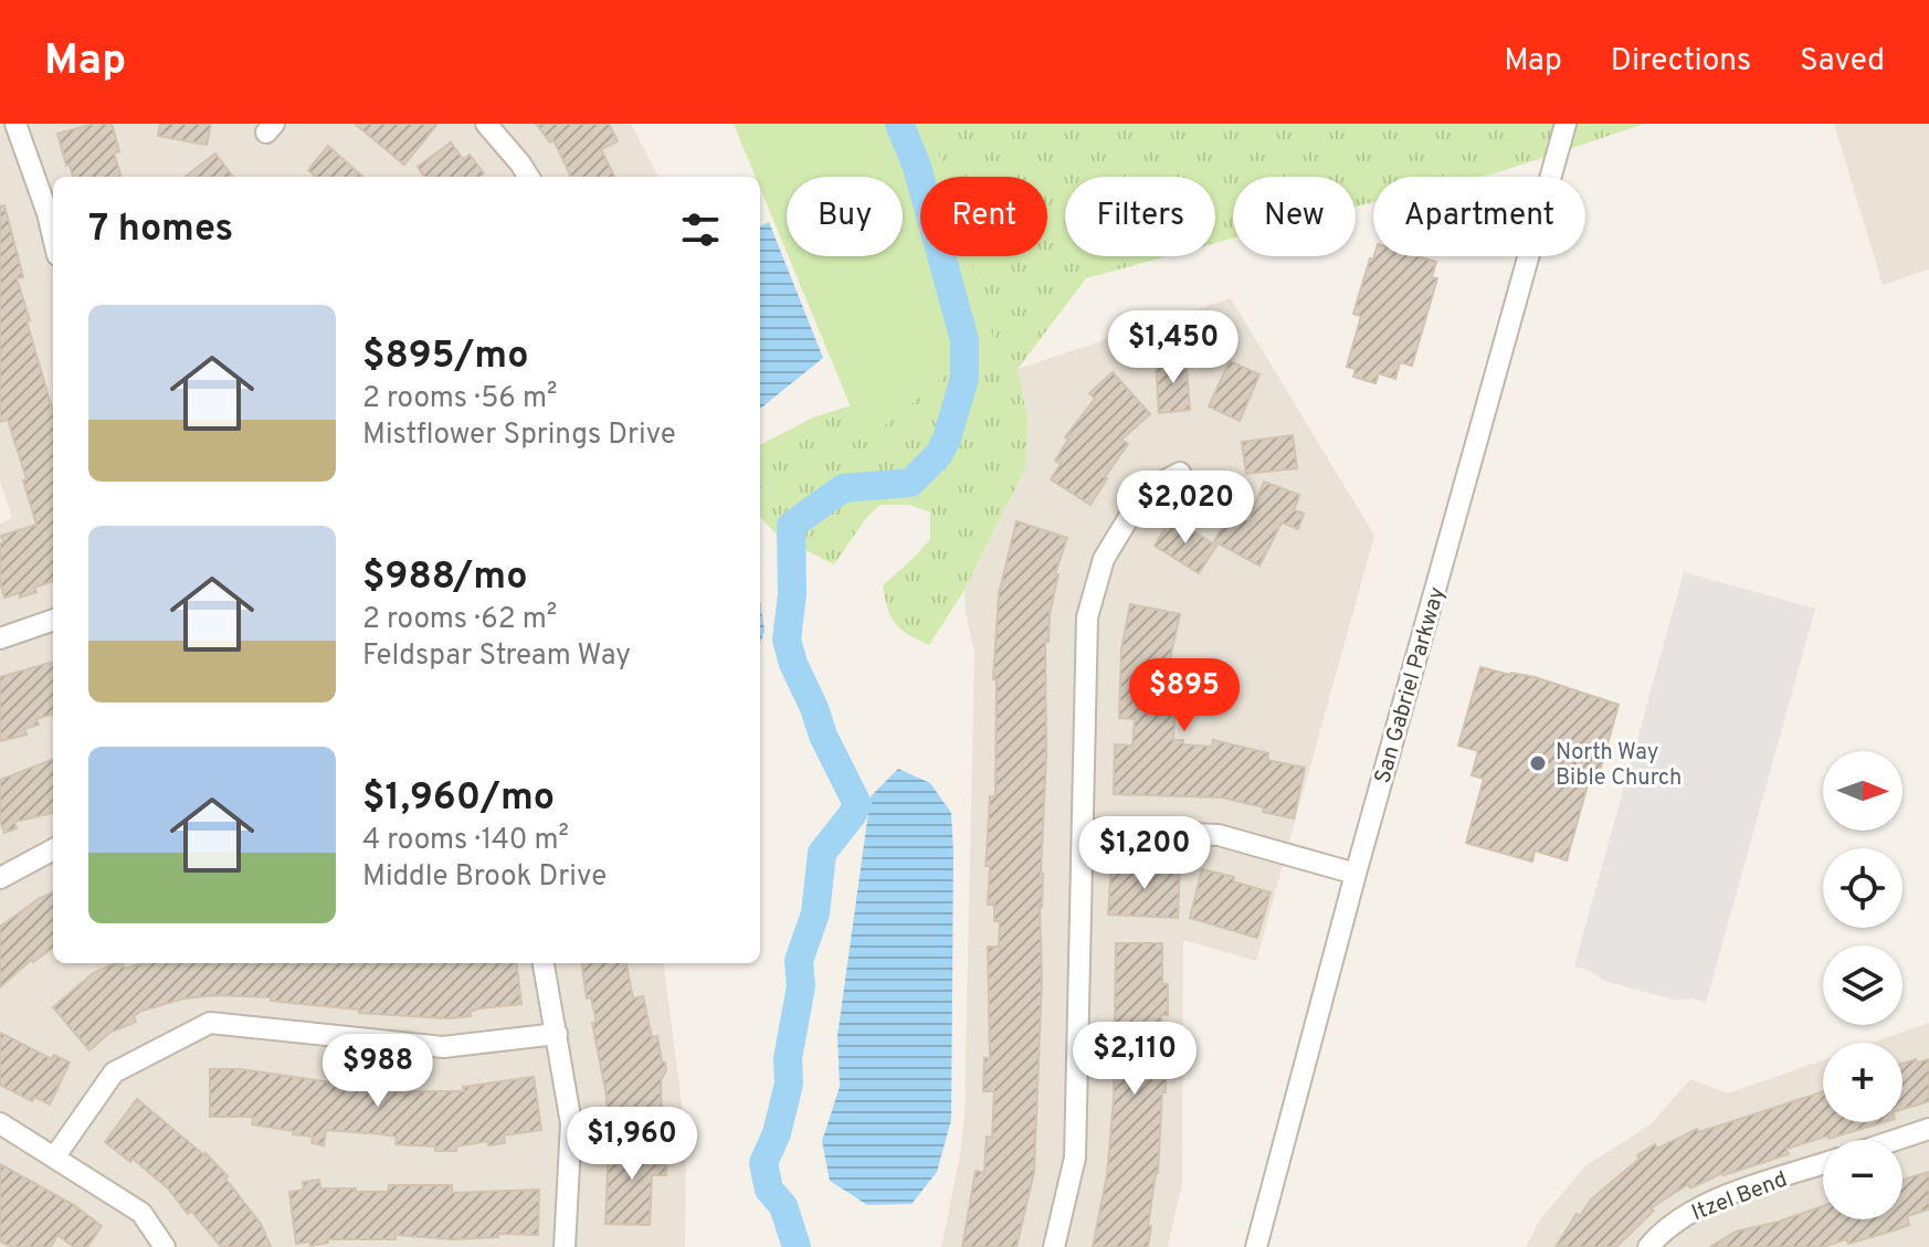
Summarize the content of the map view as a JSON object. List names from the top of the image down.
{
  "streets": {
    "street": ["San Gabriel Parkway", "Itzel Bend"]
  },
  "places": ["North Way Bible Church"],
  "north": "right",
  "page": {
    "header": "Map",
    "nav": ["Map", "Directions", "Saved"],
    "chip": [
      "Buy",
      "Rent",
      "Filters",
      "New",
      "Apartment"
    ],
    "heading": "7 homes",
    "list": [
      {
        "name": "$895/mo",
        "note": "2 rooms · 56 m² · Mistflower Springs Drive"
      },
      {
        "name": "$988/mo",
        "note": "2 rooms · 62 m² · Feldspar Stream Way"
      },
      {
        "name": "$1,960/mo",
        "note": "4 rooms · 140 m² · Middle Brook Drive"
      }
    ],
    "price": [
      "$1,450",
      "$2,020",
      "$895",
      "$1,200",
      "$2,110",
      "$988",
      "$1,960"
    ],
    "map_buttons": ["+", "−"]
  }
}
